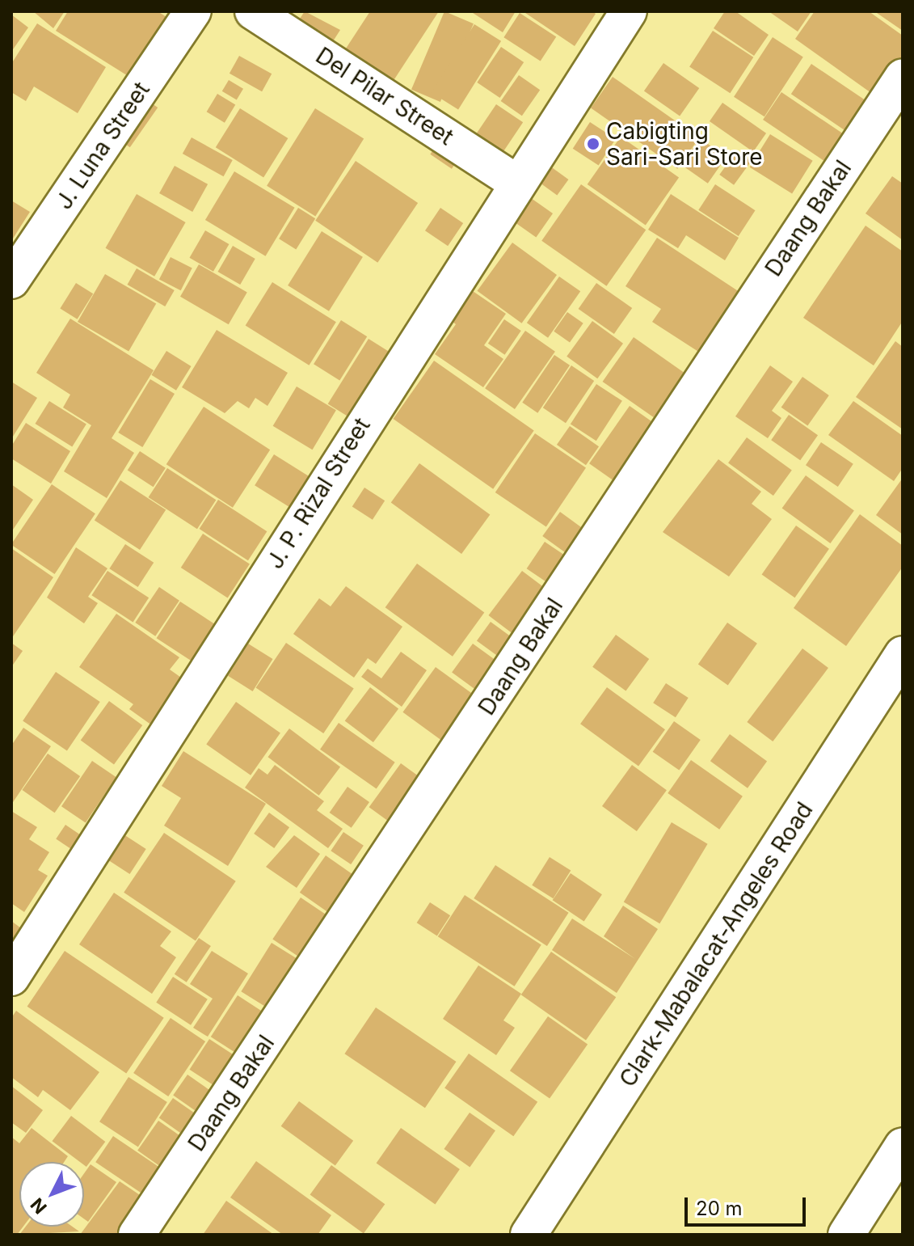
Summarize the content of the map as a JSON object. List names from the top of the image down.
{
  "streets": {
    "main road": [
      "Del Pilar Street",
      "J. Luna Street",
      "Daang Bakal",
      "J. P. Rizal Street",
      "Clark-Mabalacat-Angeles Road"
    ]
  },
  "crossings": [
    ["Del Pilar Street", "J. P. Rizal Street"]
  ],
  "places": ["Cabigting Sari-Sari Store"],
  "scale_bar": "20 m",
  "north": "bottom left"
}
